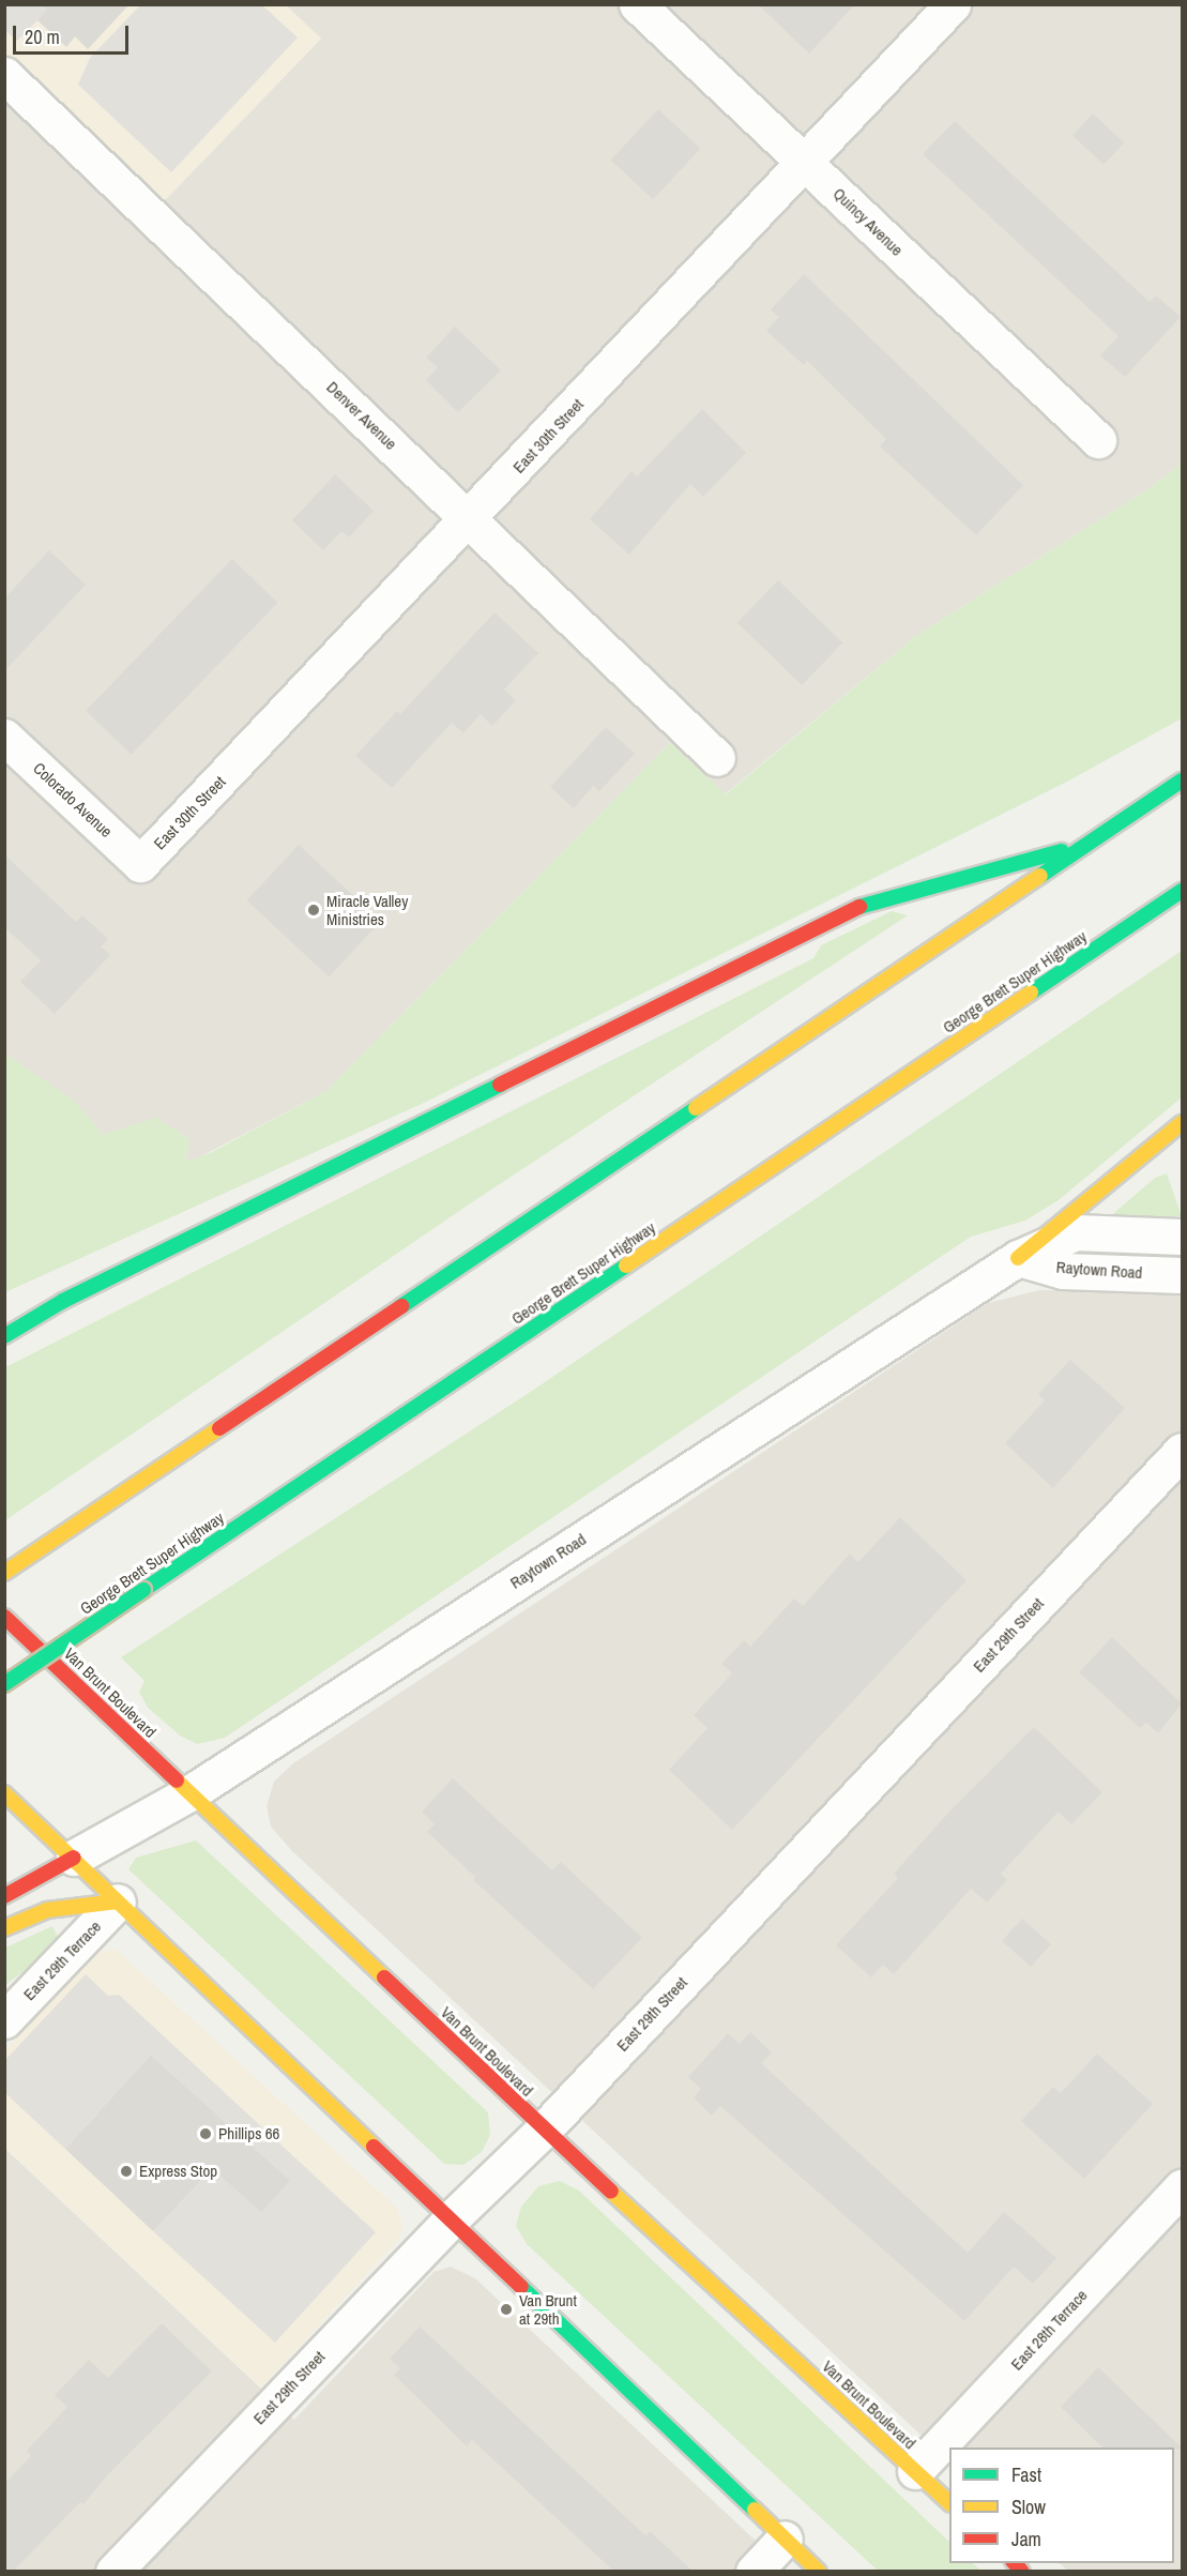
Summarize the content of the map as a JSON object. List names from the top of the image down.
{
  "streets": {
    "main road": ["George Brett Super Highway", "Van Brunt Boulevard"],
    "street": [
      "Quincy Avenue",
      "Denver Avenue",
      "East 30th Street",
      "Colorado Avenue",
      "Raytown Road",
      "East 29th Street",
      "East 29th Terrace",
      "East 28th Terrace"
    ]
  },
  "crossings": [
    ["Quincy Avenue", "East 30th Street"],
    ["Denver Avenue", "East 30th Street"],
    ["East 30th Street", "Colorado Avenue"],
    ["Raytown Road", "Van Brunt Boulevard"],
    ["East 29th Street", "Van Brunt Boulevard"],
    ["Van Brunt Boulevard", "East 28th Terrace"]
  ],
  "places": [
    "Miracle Valley Ministries",
    "Phillips 66",
    "Express Stop",
    "Van Brunt at 29th"
  ],
  "legend": ["Fast", "Slow", "Jam"],
  "scale_bar": "20 m"
}
